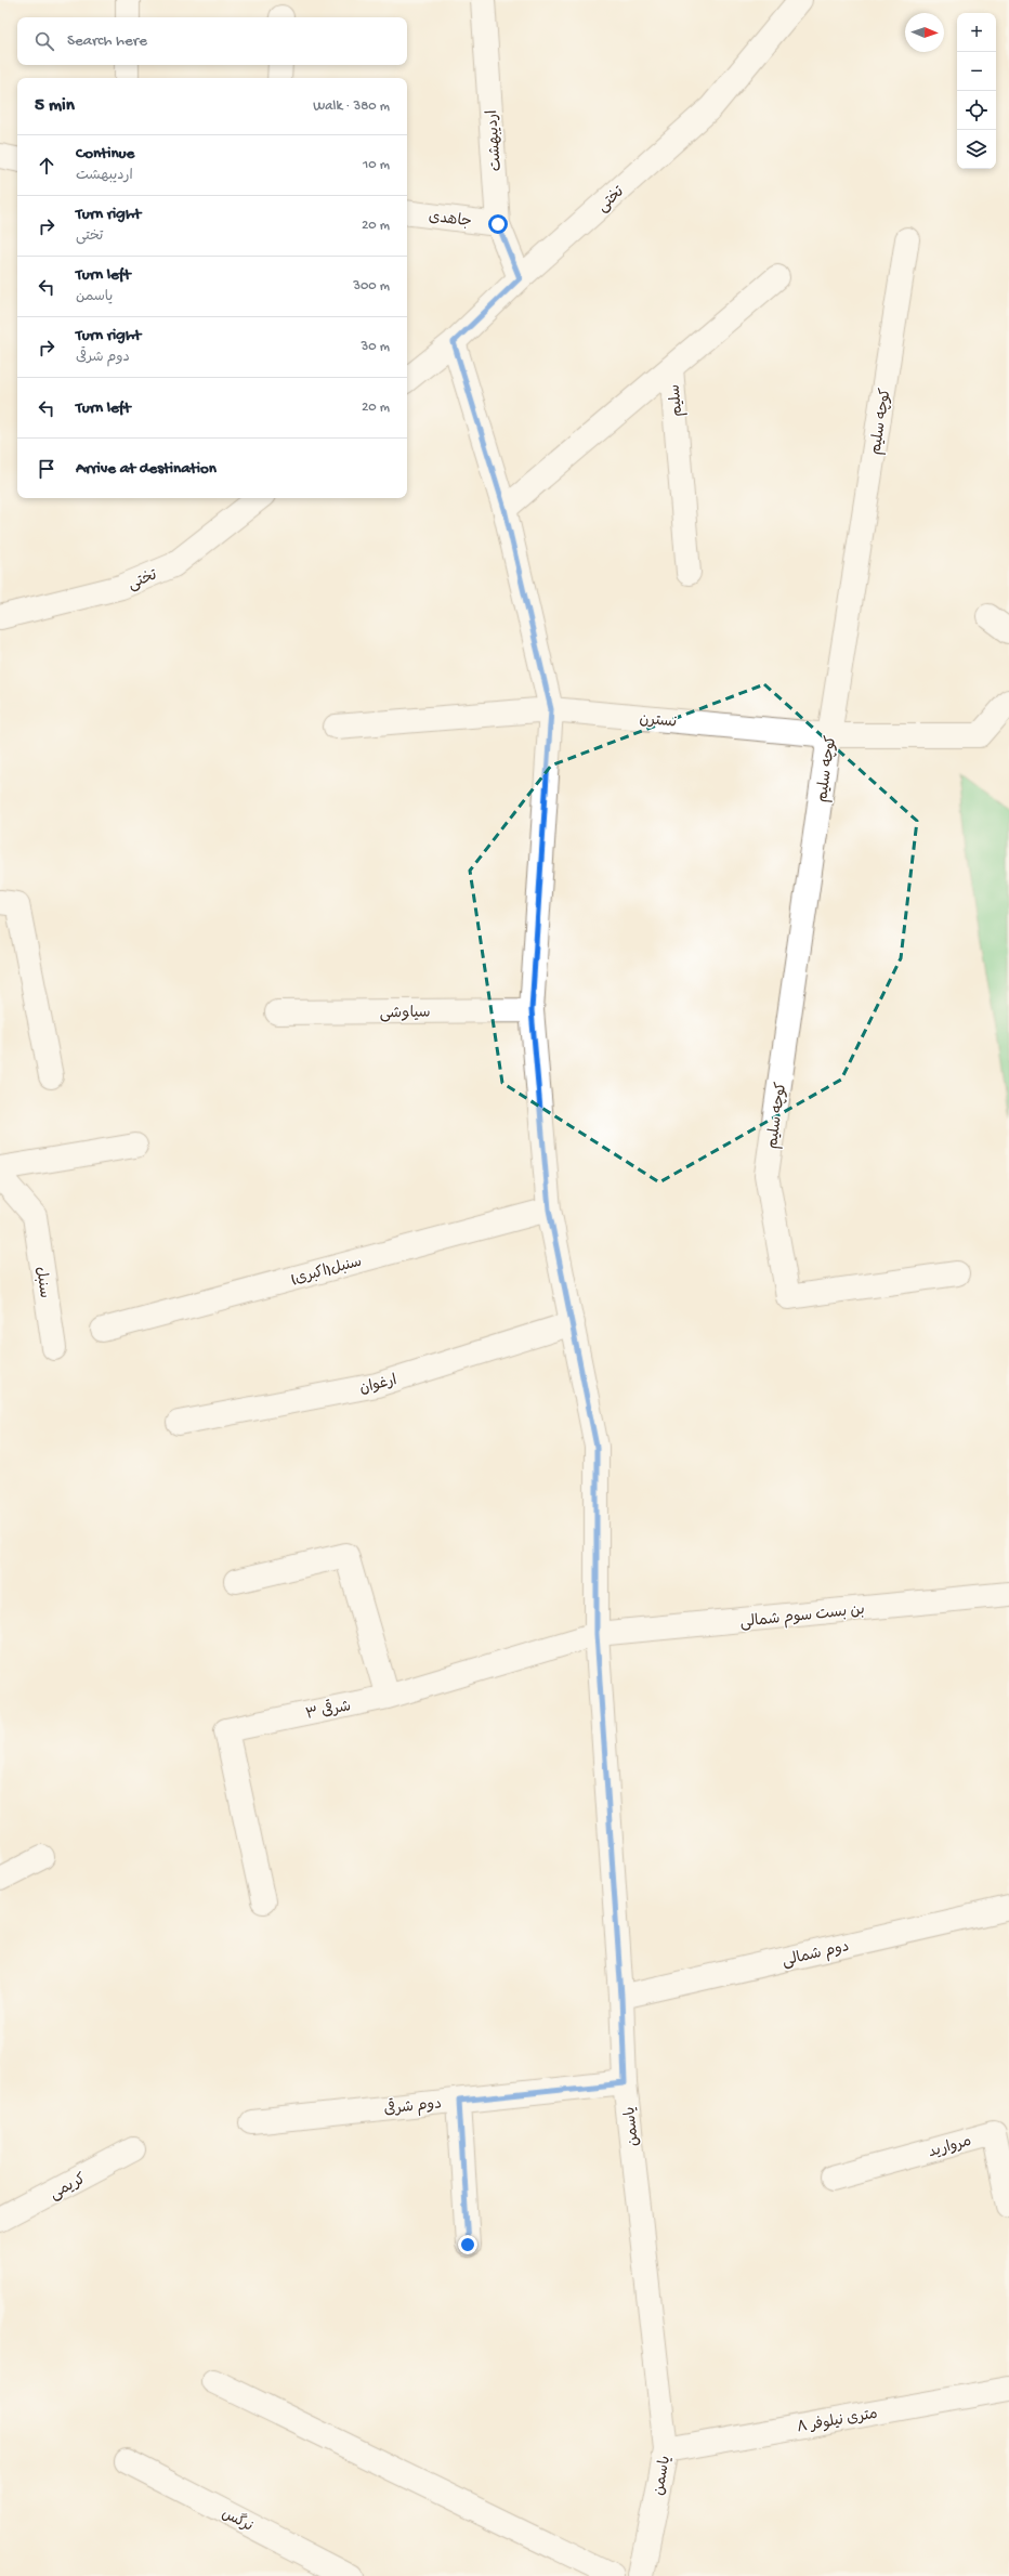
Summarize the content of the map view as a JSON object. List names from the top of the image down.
{
  "streets": {
    "street": [
      "اردیبهشت",
      "تختی",
      "جاهدی",
      "سلیم",
      "کوچه سلیم",
      "نسترن",
      "سیاوشی",
      "سنبل(اکبری)",
      "سنبل",
      "ارغوان",
      "بن بست سوم شمالی",
      "۳ شرقی",
      "دوم شمالی",
      "دوم شرقی",
      "یاسمن",
      "مروارید",
      "کریمی",
      "۸ متری نیلوفر",
      "نرگس"
    ]
  },
  "crossings": [
    ["اردیبهشت", "تختی"],
    ["اردیبهشت", "جاهدی"],
    ["تختی", "یاسمن"],
    ["کوچه سلیم", "نسترن"],
    ["نسترن", "یاسمن"],
    ["سیاوشی", "یاسمن"],
    ["سنبل(اکبری)", "یاسمن"],
    ["ارغوان", "یاسمن"],
    ["بن بست سوم شمالی", "۳ شرقی"],
    ["بن بست سوم شمالی", "یاسمن"],
    ["۳ شرقی", "یاسمن"],
    ["دوم شمالی", "یاسمن"],
    ["دوم شرقی", "یاسمن"],
    ["یاسمن", "۸ متری نیلوفر"]
  ],
  "north": "right",
  "page": {
    "map_buttons": ["+", "−"],
    "search": "Search here",
    "heading": ["5 min", "Walk · 380 m"],
    "list": [
      ["Continue", "اردیبهشت", "10 m"],
      ["Turn right", "تختی", "20 m"],
      ["Turn left", "یاسمن", "300 m"],
      ["Turn right", "دوم شرقی", "30 m"],
      ["Turn left", "20 m"],
      "Arrive at destination"
    ]
  }
}
